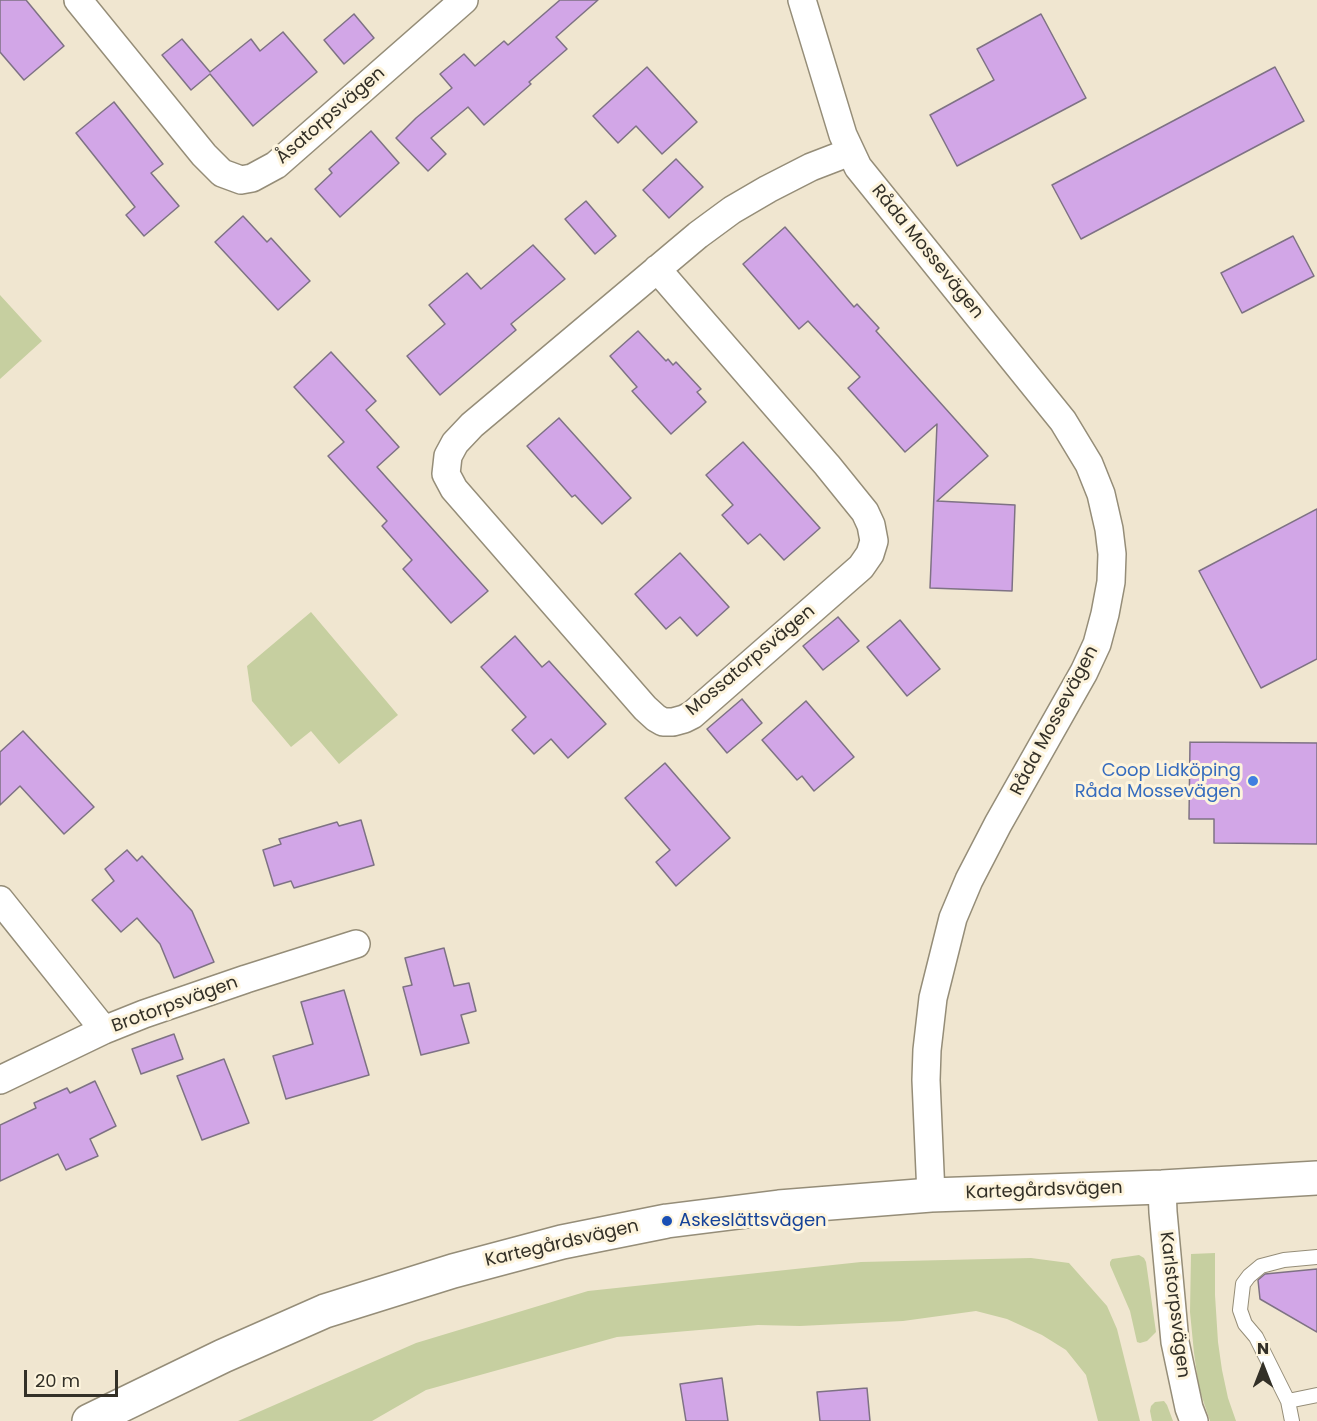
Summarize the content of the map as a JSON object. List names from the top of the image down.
{
  "streets": {
    "street": [
      "Åsatorpsvägen",
      "Råda Mossevägen",
      "Mossatorpsvägen",
      "Brotorpsvägen",
      "Kartegårdsvägen",
      "Karlstorpsvägen"
    ]
  },
  "crossings": [
    ["Råda Mossevägen", "Mossatorpsvägen"],
    ["Råda Mossevägen", "Kartegårdsvägen"],
    ["Kartegårdsvägen", "Karlstorpsvägen"]
  ],
  "places": ["Coop Lidköping Råda Mossevägen", "Askeslättsvägen"],
  "scale_bar": "20 m",
  "north": "top"
}
